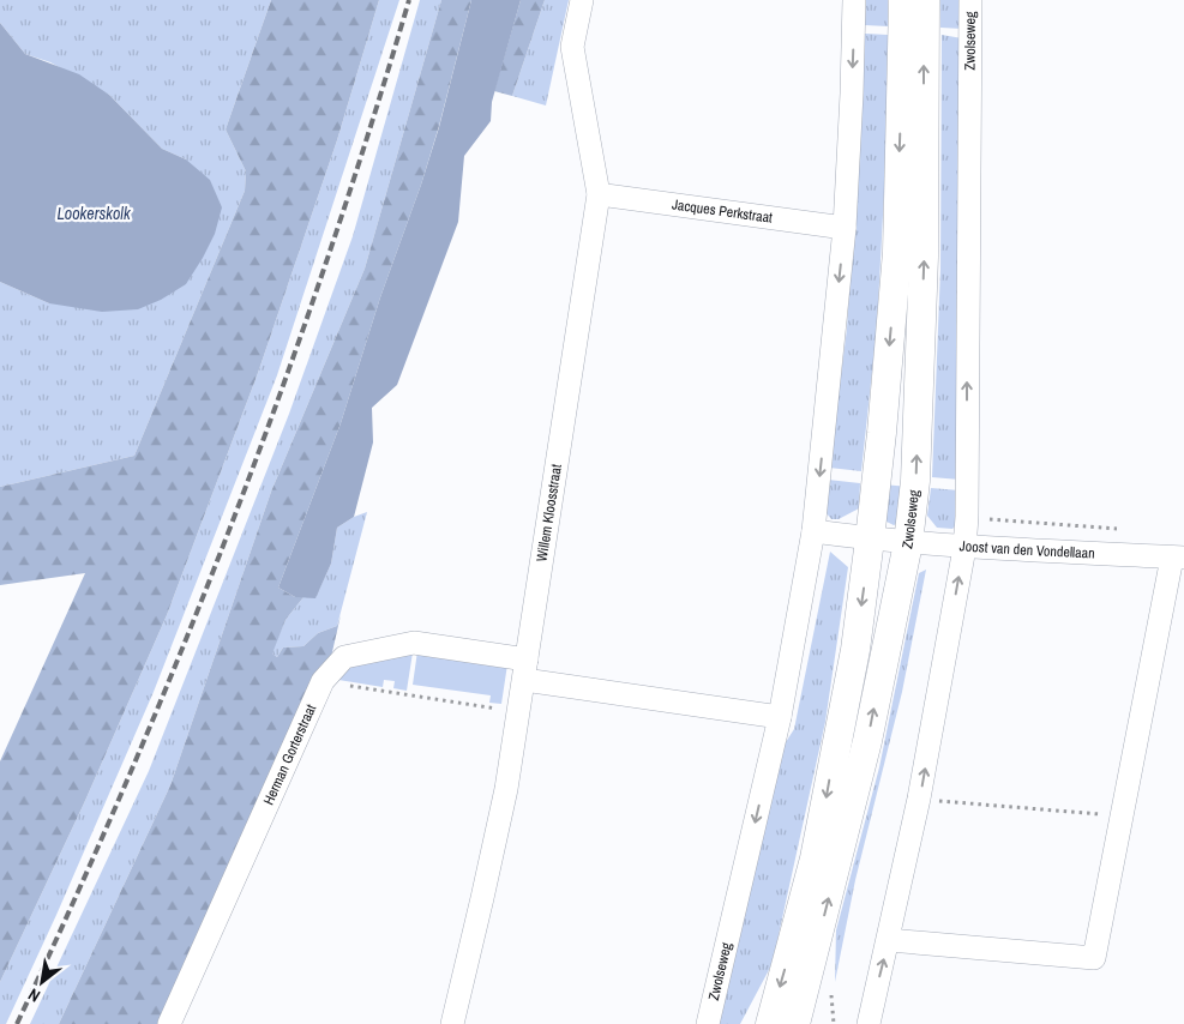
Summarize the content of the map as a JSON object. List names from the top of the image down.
{
  "streets": {
    "street": [
      "Zwolseweg",
      "Jacques Perkstraat",
      "Willem Kloosstraat",
      "Joost van den Vondellaan",
      "Herman Gorterstraat"
    ]
  },
  "crossings": [
    ["Zwolseweg", "Jacques Perkstraat"],
    ["Zwolseweg", "Joost van den Vondellaan"],
    ["Zwolseweg", "Herman Gorterstraat"],
    ["Jacques Perkstraat", "Willem Kloosstraat"],
    ["Willem Kloosstraat", "Herman Gorterstraat"]
  ],
  "water": ["Lookerskolk"],
  "north": "bottom left"
}
